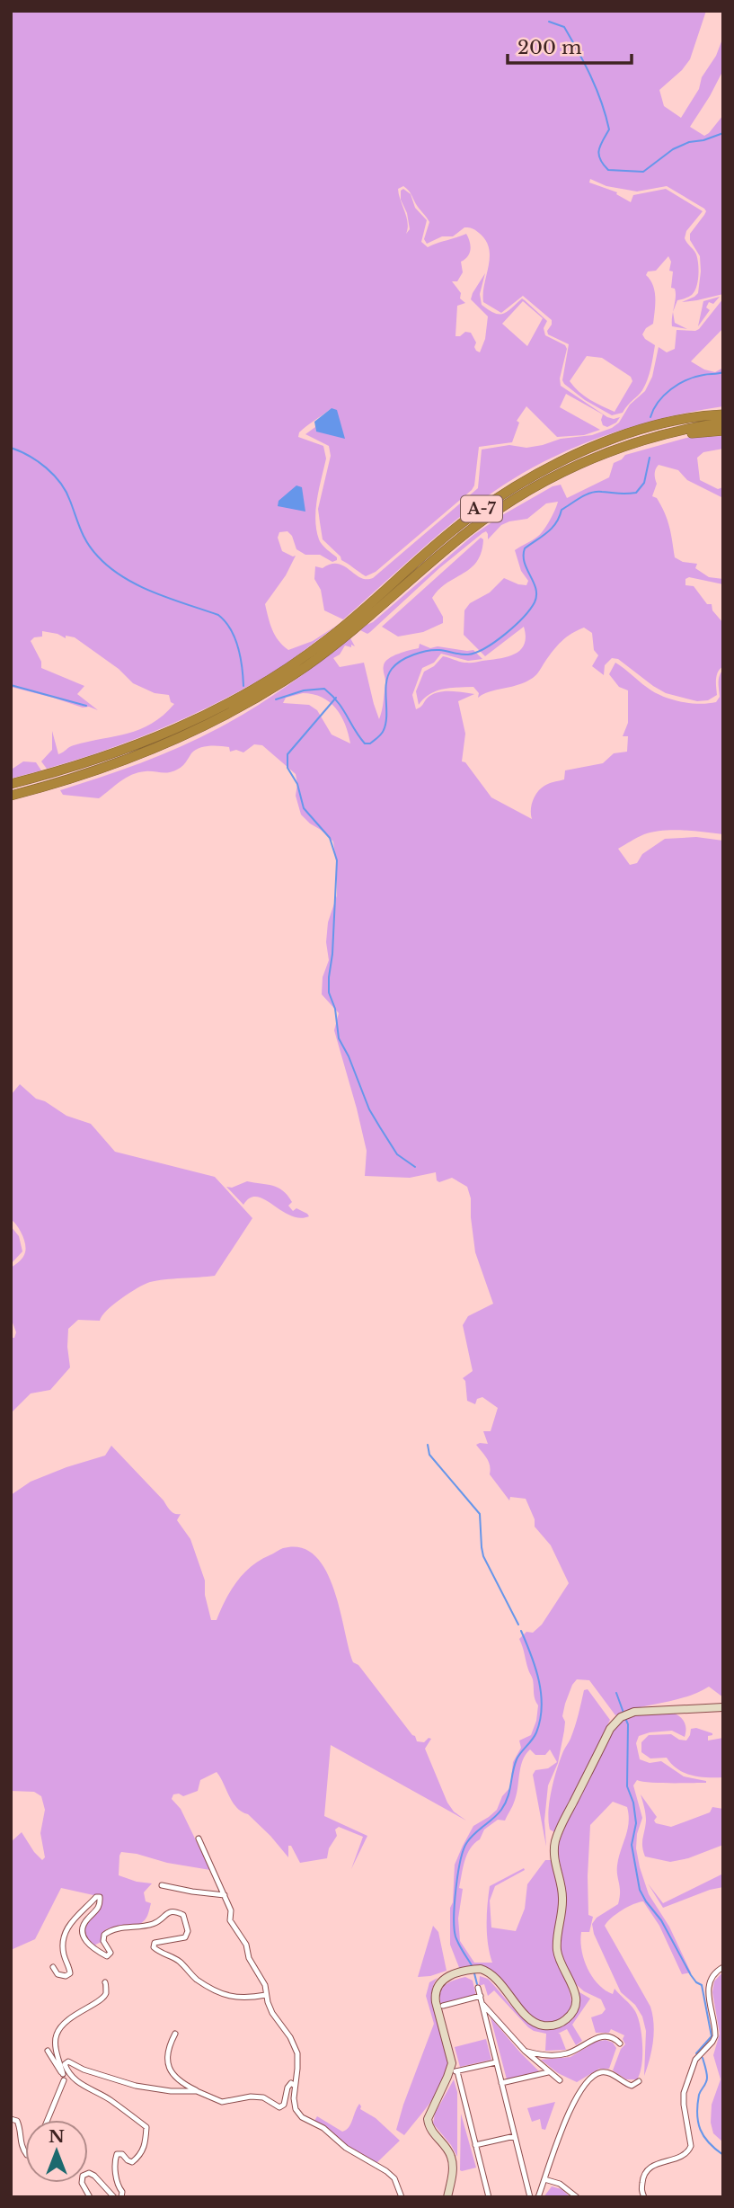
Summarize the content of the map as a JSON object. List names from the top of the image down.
{
  "streets": {
    "highway": ["A-7"]
  },
  "scale_bar": "200 m",
  "north": "top"
}
